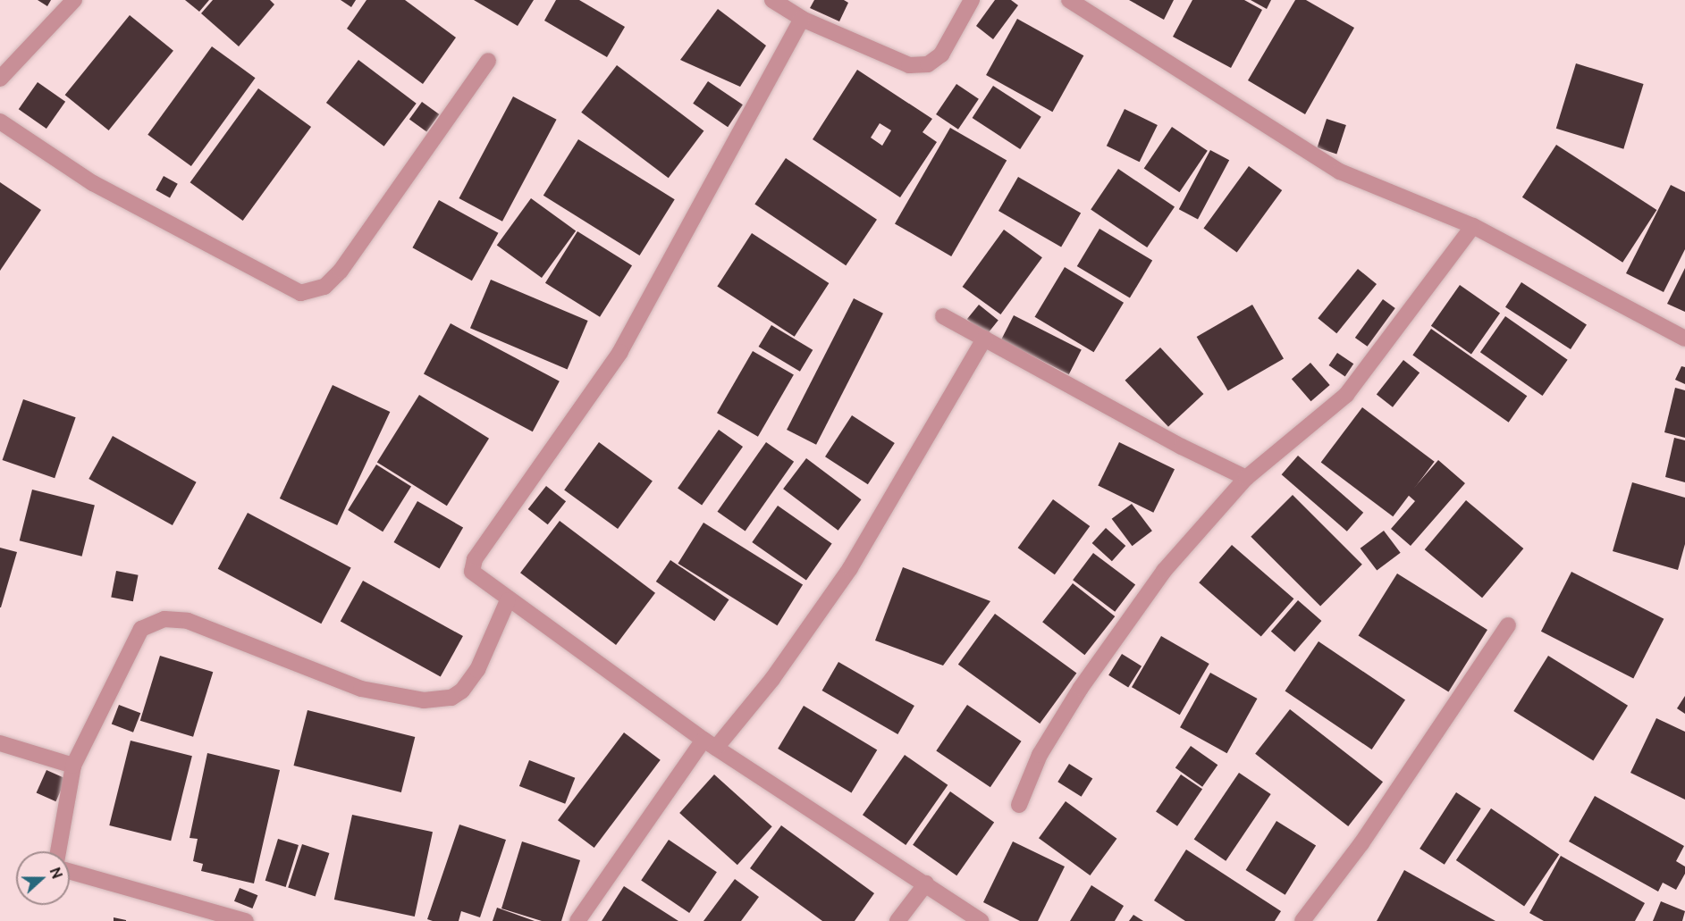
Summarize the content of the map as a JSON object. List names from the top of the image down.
{
  "north": "right"
}
